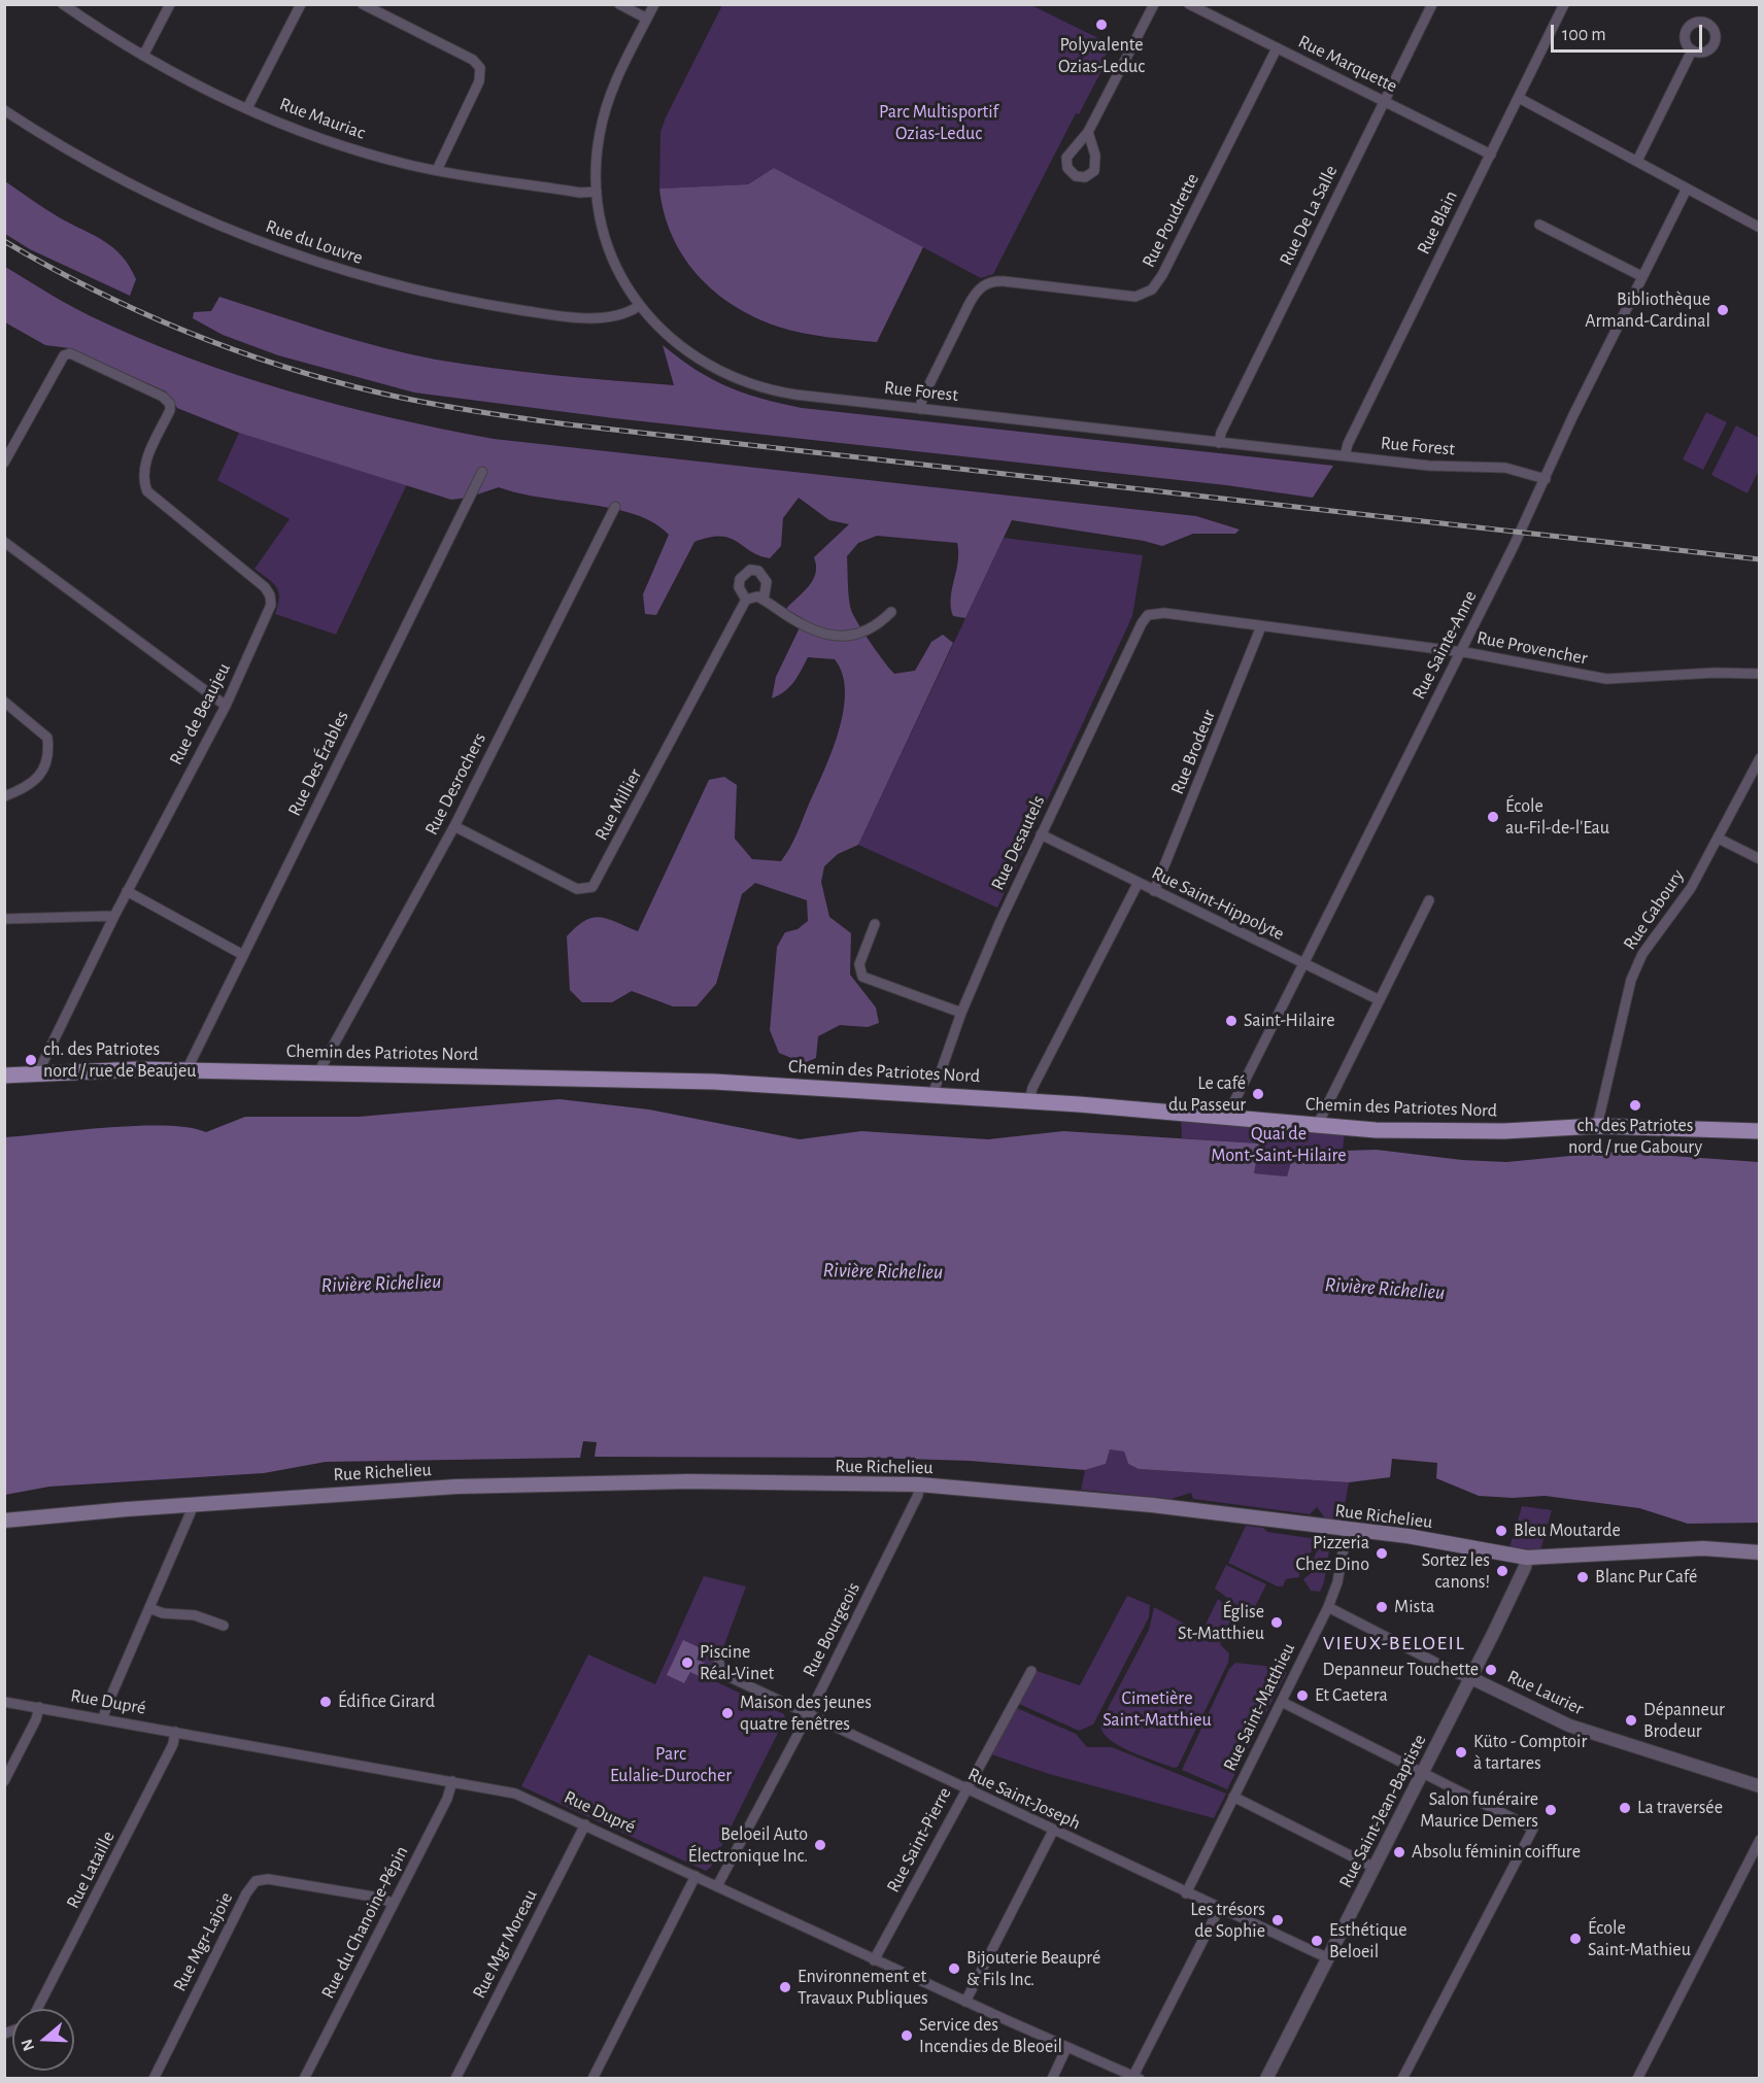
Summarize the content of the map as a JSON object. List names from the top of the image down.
{
  "streets": {
    "main road": ["Chemin des Patriotes Nord", "Rue Richelieu"],
    "street": [
      "Rue Marquette",
      "Rue Mauriac",
      "Rue De La Salle",
      "Rue Poudrette",
      "Rue Blain",
      "Rue du Louvre",
      "Rue Forest",
      "Rue Sainte-Anne",
      "Rue Provencher",
      "Rue de Beaujeu",
      "Rue Brodeur",
      "Rue Des Érables",
      "Rue Desrochers",
      "Rue Millier",
      "Rue Desautels",
      "Rue Saint-Hippolyte",
      "Rue Gaboury",
      "Rue Bourgeois",
      "Rue Laurier",
      "Rue Dupré",
      "Rue Saint-Matthieu",
      "Rue Saint-Joseph",
      "Rue Saint-Jean-Baptiste",
      "Rue Saint-Pierre",
      "Rue Lataille",
      "Rue du Chanoine-Pépin",
      "Rue Mgr-Lajoie",
      "Rue Mgr Moreau"
    ]
  },
  "crossings": [
    ["Rue Marquette", "Rue De La Salle"],
    ["Rue Marquette", "Rue Poudrette"],
    ["Rue Marquette", "Rue Blain"],
    ["Rue Mauriac", "Rue Forest"],
    ["Rue De La Salle", "Rue Forest"],
    ["Rue Poudrette", "Rue Forest"],
    ["Rue Blain", "Rue Forest"],
    ["Rue du Louvre", "Rue Forest"],
    ["Rue Forest", "Rue Sainte-Anne"],
    ["Rue Sainte-Anne", "Rue Provencher"],
    ["Rue Sainte-Anne", "Rue Saint-Hippolyte"],
    ["Rue Sainte-Anne", "Chemin des Patriotes Nord"],
    ["Rue Provencher", "Rue Brodeur"],
    ["Rue Provencher", "Rue Desautels"],
    ["Rue de Beaujeu", "Chemin des Patriotes Nord"],
    ["Rue Brodeur", "Rue Saint-Hippolyte"],
    ["Rue Des Érables", "Chemin des Patriotes Nord"],
    ["Rue Desrochers", "Rue Millier"],
    ["Rue Desrochers", "Chemin des Patriotes Nord"],
    ["Rue Desautels", "Rue Saint-Hippolyte"],
    ["Rue Desautels", "Chemin des Patriotes Nord"],
    ["Rue Gaboury", "Chemin des Patriotes Nord"],
    ["Rue Richelieu", "Rue Bourgeois"],
    ["Rue Richelieu", "Rue Saint-Matthieu"],
    ["Rue Richelieu", "Rue Saint-Jean-Baptiste"],
    ["Rue Bourgeois", "Rue Dupré"],
    ["Rue Bourgeois", "Rue Saint-Joseph"],
    ["Rue Laurier", "Rue Saint-Matthieu"],
    ["Rue Laurier", "Rue Saint-Jean-Baptiste"],
    ["Rue Dupré", "Rue Saint-Pierre"],
    ["Rue Dupré", "Rue Lataille"],
    ["Rue Dupré", "Rue du Chanoine-Pépin"],
    ["Rue Dupré", "Rue Mgr Moreau"],
    ["Rue Saint-Matthieu", "Rue Saint-Joseph"],
    ["Rue Saint-Joseph", "Rue Saint-Jean-Baptiste"],
    ["Rue Saint-Joseph", "Rue Saint-Pierre"],
    ["Rue du Chanoine-Pépin", "Rue Mgr-Lajoie"]
  ],
  "districts": ["VIEUX-BELOEIL"],
  "water": ["Rivière Richelieu"],
  "parks": [
    "Parc Multisportif Ozias-Leduc",
    "Quai de Mont-Saint-Hilaire",
    "Cimetière Saint-Matthieu",
    "Parc Eulalie-Durocher"
  ],
  "places": [
    "Polyvalente Ozias-Leduc",
    "Bibliothèque Armand-Cardinal",
    "École au-Fil-de-l'Eau",
    "Saint-Hilaire",
    "ch. des Patriotes nord / rue de Beaujeu",
    "Le café du Passeur",
    "ch. des Patriotes nord / rue Gaboury",
    "Bleu Moutarde",
    "Pizzeria Chez Dino",
    "Sortez les canons!",
    "Blanc Pur Café",
    "Mista",
    "Église St-Matthieu",
    "Piscine Réal-Vinet",
    "Depanneur Touchette",
    "Et Caetera",
    "Édifice Girard",
    "Maison des jeunes quatre fenêtres",
    "Dépanneur Brodeur",
    "Küto - Comptoir à tartares",
    "La traversée",
    "Salon funéraire Maurice Demers",
    "Beloeil Auto Électronique Inc.",
    "Absolu féminin coiffure",
    "Les trésors de Sophie",
    "École Saint-Mathieu",
    "Esthétique Beloeil",
    "Bijouterie Beaupré & Fils Inc.",
    "Environnement et Travaux Publiques",
    "Service des Incendies de Bleoeil"
  ],
  "scale_bar": "100 m",
  "north": "left"
}
